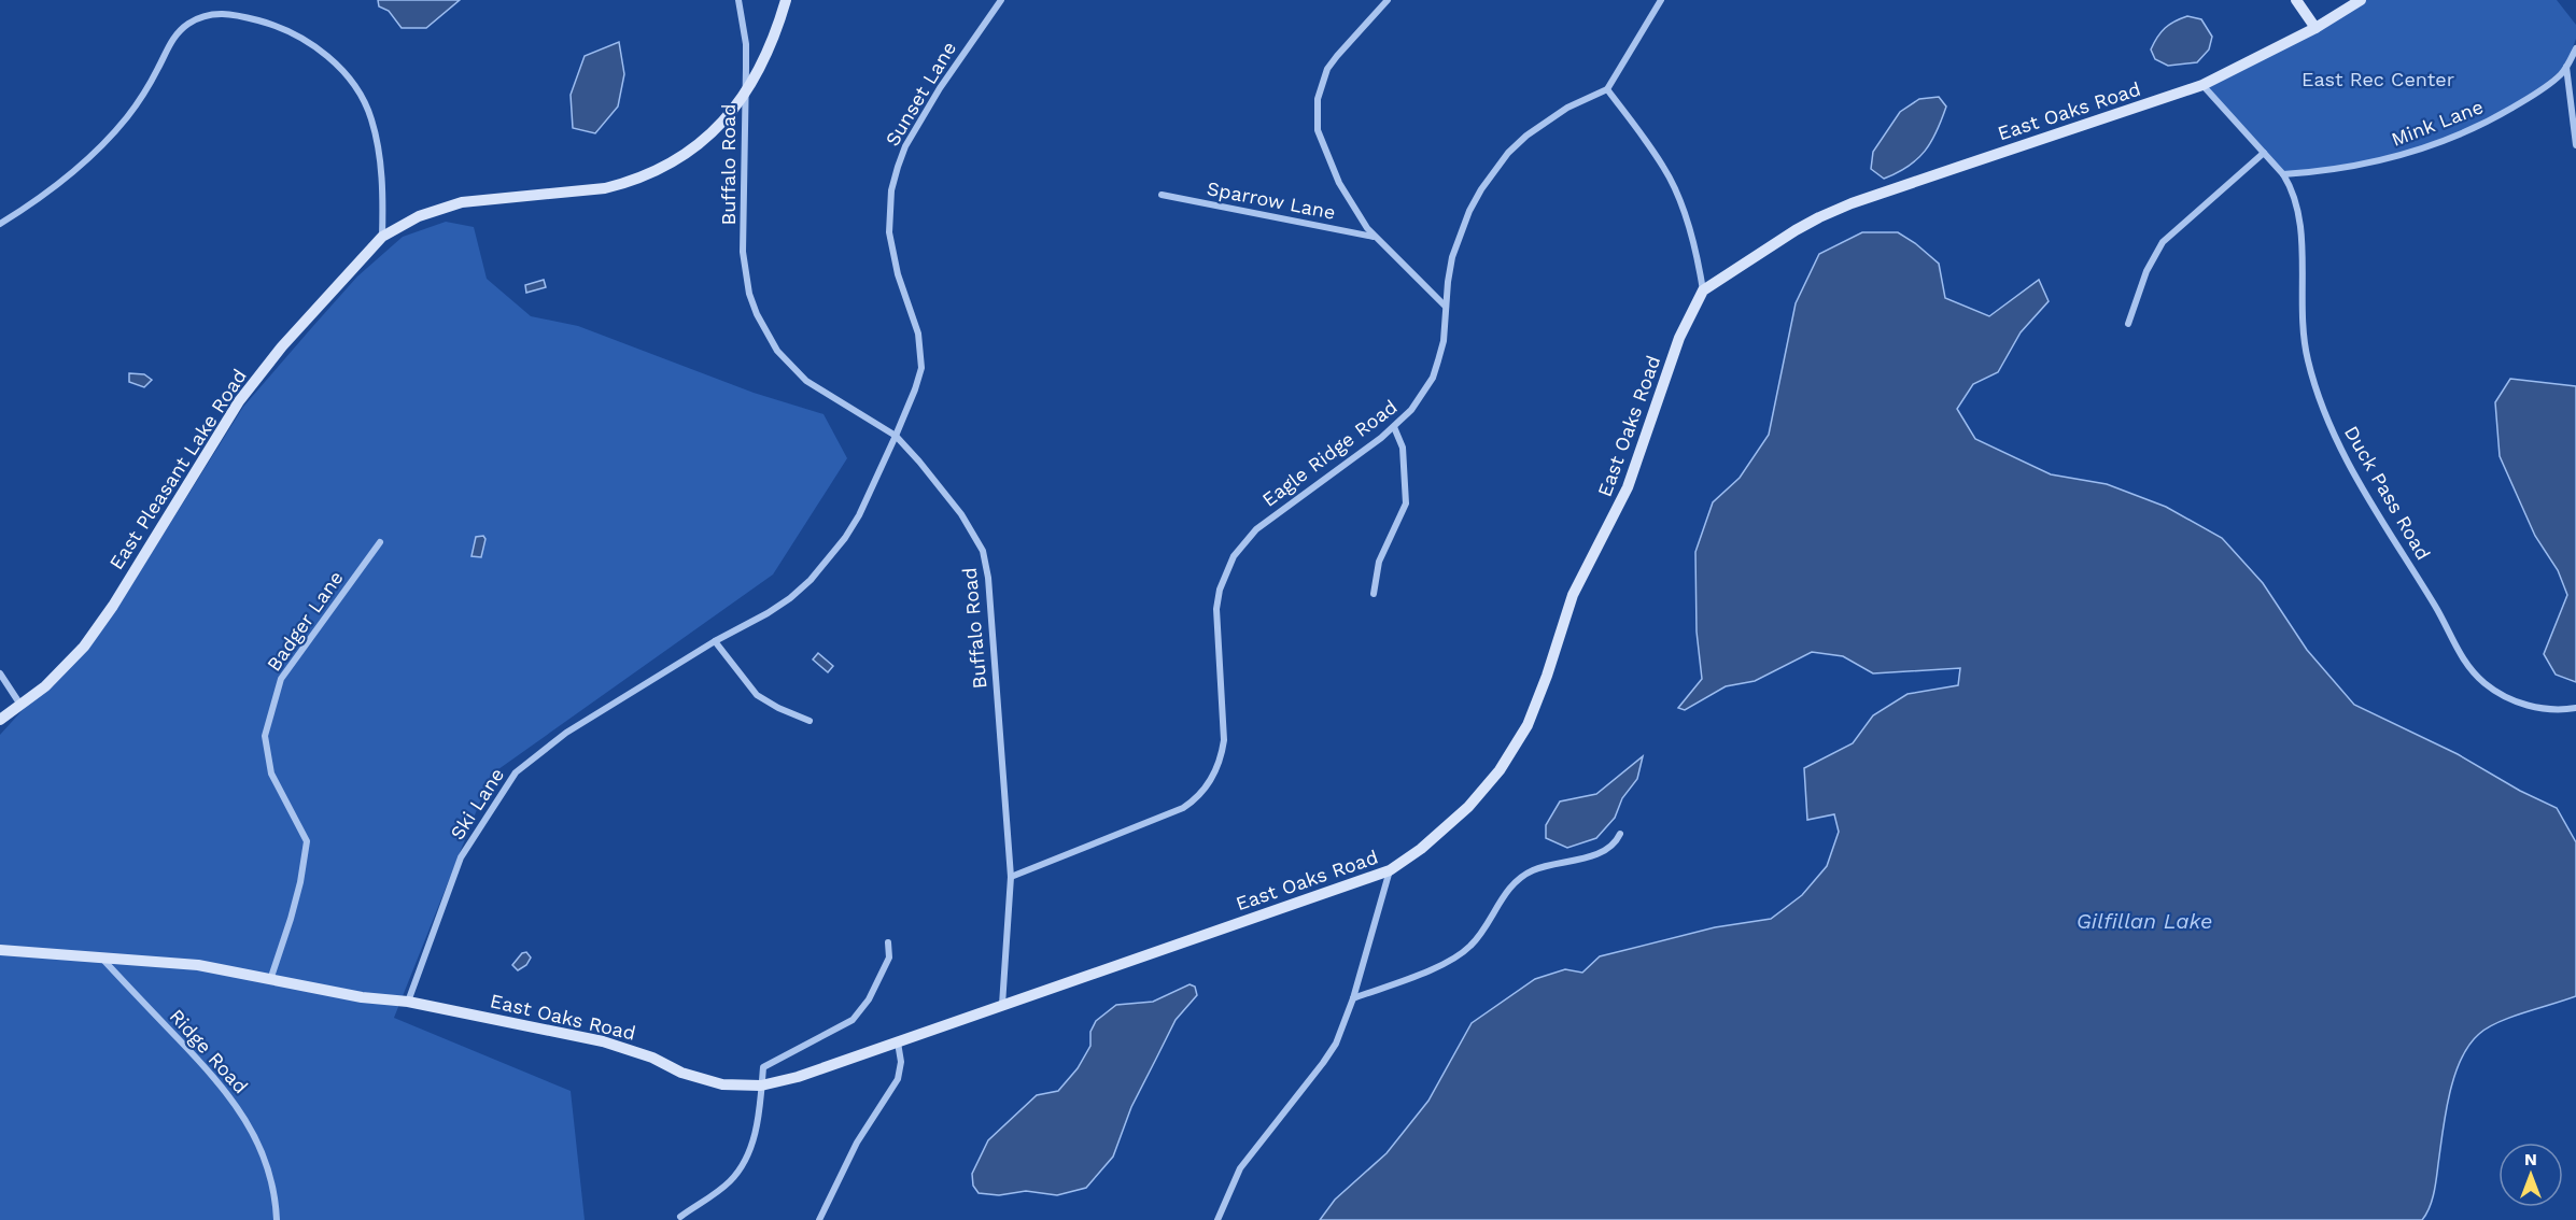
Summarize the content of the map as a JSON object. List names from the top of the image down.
{
  "streets": {
    "street": [
      "Sunset Lane",
      "East Oaks Road",
      "Mink Lane",
      "Buffalo Road",
      "Sparrow Lane",
      "Eagle Ridge Road",
      "East Pleasant Lake Road",
      "Duck Pass Road",
      "Badger Lane",
      "Ski Lane",
      "Ridge Road"
    ]
  },
  "crossings": [
    ["Sunset Lane", "Buffalo Road"],
    ["Sunset Lane", "Ski Lane"],
    ["East Oaks Road", "Buffalo Road"],
    ["East Oaks Road", "Duck Pass Road"],
    ["East Oaks Road", "Badger Lane"],
    ["East Oaks Road", "Ski Lane"],
    ["East Oaks Road", "Ridge Road"],
    ["Mink Lane", "Duck Pass Road"],
    ["Buffalo Road", "Eagle Ridge Road"],
    ["Buffalo Road", "East Pleasant Lake Road"],
    ["Buffalo Road", "Ski Lane"]
  ],
  "water": ["Gilfillan Lake"],
  "parks": ["East Rec Center"],
  "north": "top"
}
